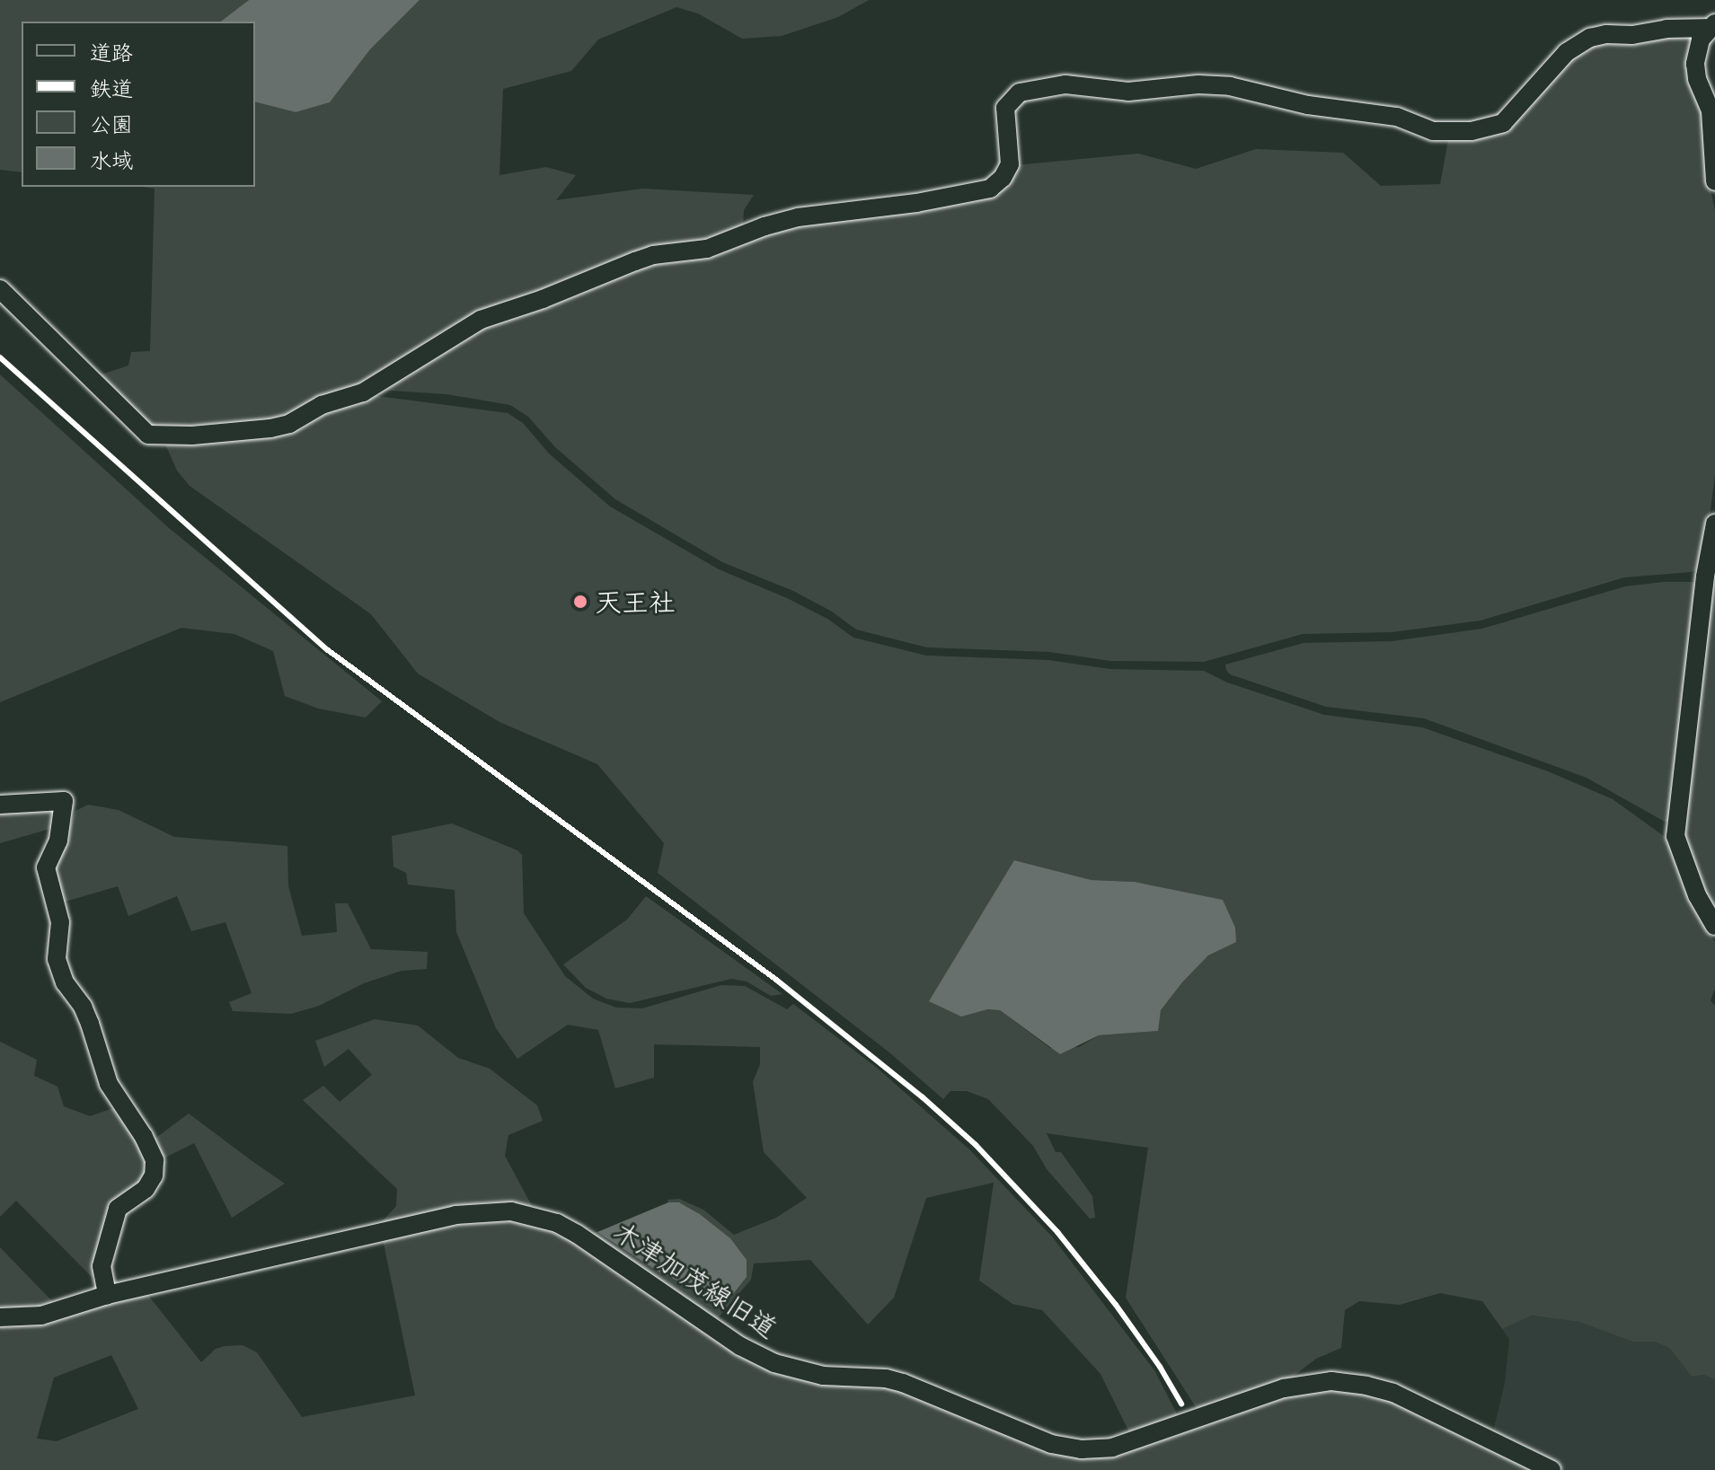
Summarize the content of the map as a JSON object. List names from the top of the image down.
{
  "streets": {
    "street": ["木津加茂線旧道"]
  },
  "places": ["天王社"],
  "legend": [
    "道路",
    "鉄道",
    "公園",
    "水域"
  ]
}
